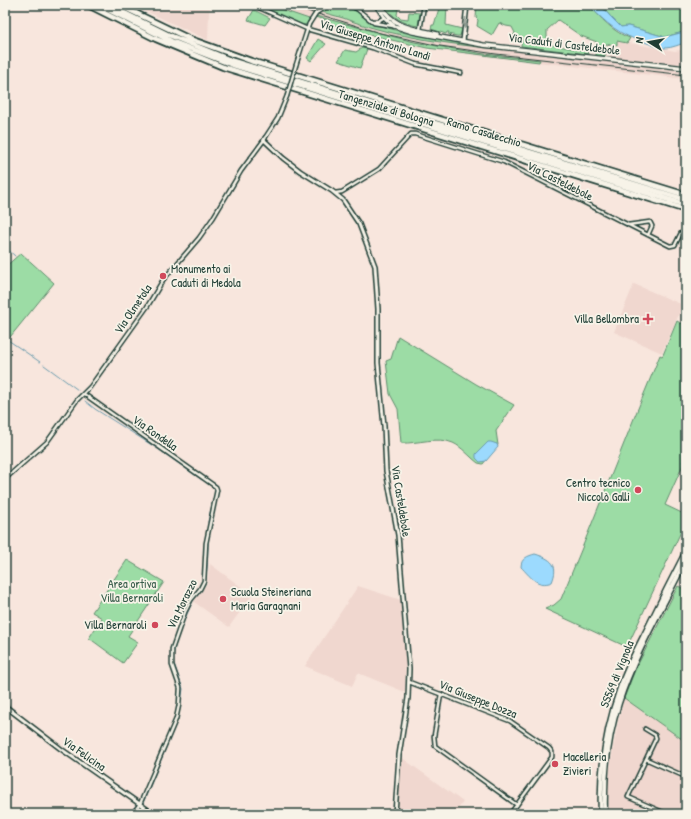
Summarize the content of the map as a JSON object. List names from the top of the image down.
{
  "streets": {
    "highway": ["Tangenziale di Bologna", "Ramo Casalecchio", "SS569 di Vignola"],
    "main road": ["Via Caduti di Casteldebole"],
    "street": [
      "Via Giuseppe Antonio Landi",
      "Via Casteldebole",
      "Via Olmetola",
      "Via Rondella",
      "Via Morazzo",
      "Via Giuseppe Dozza",
      "Via Felicina"
    ]
  },
  "crossings": [
    ["Via Casteldebole", "Via Olmetola"],
    ["Via Casteldebole", "Via Giuseppe Dozza"],
    ["Via Olmetola", "Via Rondella"],
    ["Via Rondella", "Via Morazzo"],
    ["Via Morazzo", "Via Felicina"]
  ],
  "parks": ["Area ortiva Villa Bernaroli"],
  "places": {
    "other": [
      "Monumento ai Caduti di Medola",
      "Centro tecnico Niccolò Galli",
      "Scuola Steineriana Maria Garagnani",
      "Villa Bernaroli",
      "Macelleria Zivieri"
    ],
    "health": ["Villa Bellombra"]
  },
  "north": "left"
}
